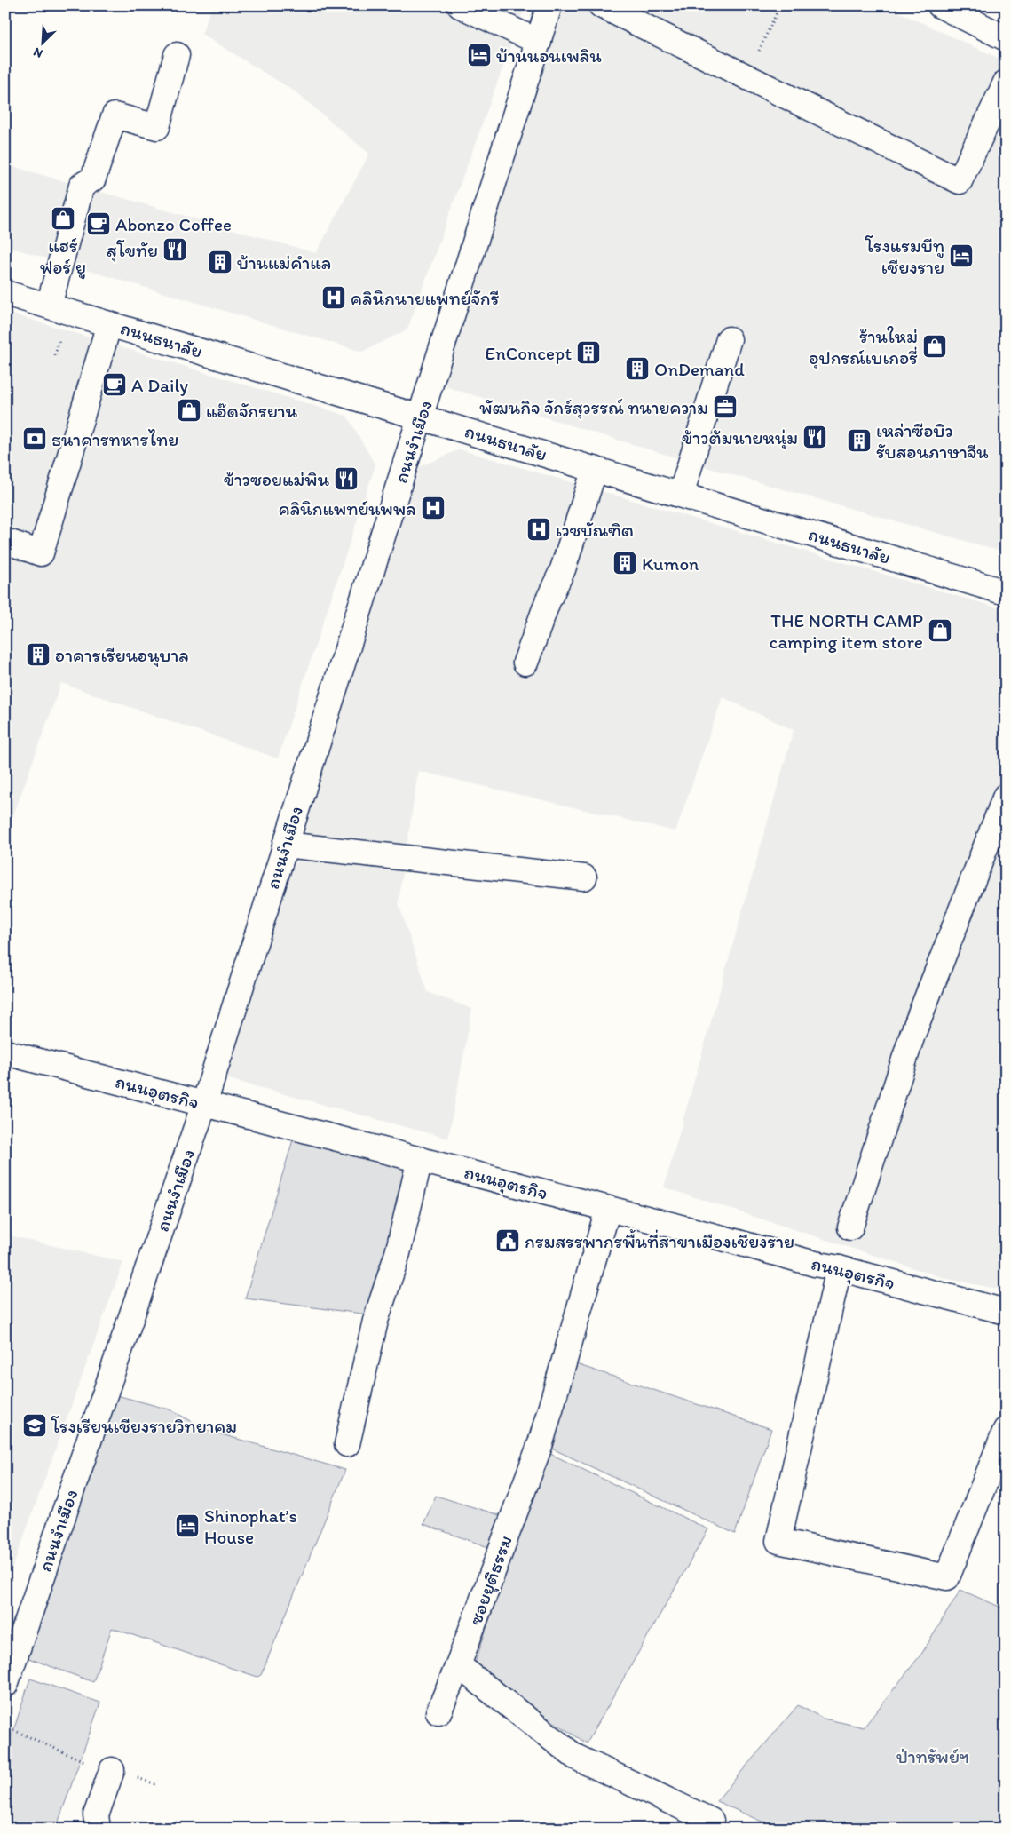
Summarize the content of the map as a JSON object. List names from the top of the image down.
{
  "streets": {
    "street": [
      "ถนนธนาลัย",
      "ถนนงำเมือง",
      "ถนนอุตรกิจ",
      "ซอยยุติธรรม"
    ]
  },
  "crossings": [
    ["ถนนธนาลัย", "ถนนงำเมือง"],
    ["ถนนงำเมือง", "ถนนอุตรกิจ"],
    ["ถนนอุตรกิจ", "ซอยยุติธรรม"]
  ],
  "parks": ["ป่าทรัพย์ฯ"],
  "places": {
    "hotel": ["บ้านนอนเพลิน", "โรงแรมบีทู เชียงราย", "Shinophat’s House"],
    "shop": [
      "แฮร์ ฟอร์ ยู",
      "ร้านใหม่ อุปกรณ์เบเกอรี่",
      "แอ๊ดจักรยาน",
      "THE NORTH CAMP camping item store"
    ],
    "cafe": ["Abonzo Coffee", "A Daily"],
    "restaurant": ["สุโขทัย", "ข้าวต้มนายหนุ่ม", "ข้าวซอยแม่พิน"],
    "building": [
      "บ้านแม่คำแล",
      "EnConcept",
      "OnDemand",
      "เหล่าซือบิว รับสอนภาษาจีน",
      "Kumon",
      "อาคารเรียนอนุบาล"
    ],
    "hospital": ["คลินิกนายแพทย์จักรี", "คลินิกแพทย์นพพล", "เวชบัณฑิต"],
    "office": ["พัฒนกิจ จักร์สุวรรณ์ ทนายความ"],
    "bank": ["ธนาคารทหารไทย"],
    "public building": ["กรมสรรพากรพื้นที่สาขาเมืองเชียงราย"],
    "school or university": ["โรงเรียนเชียงรายวิทยาคม"]
  },
  "north": "bottom left"
}
